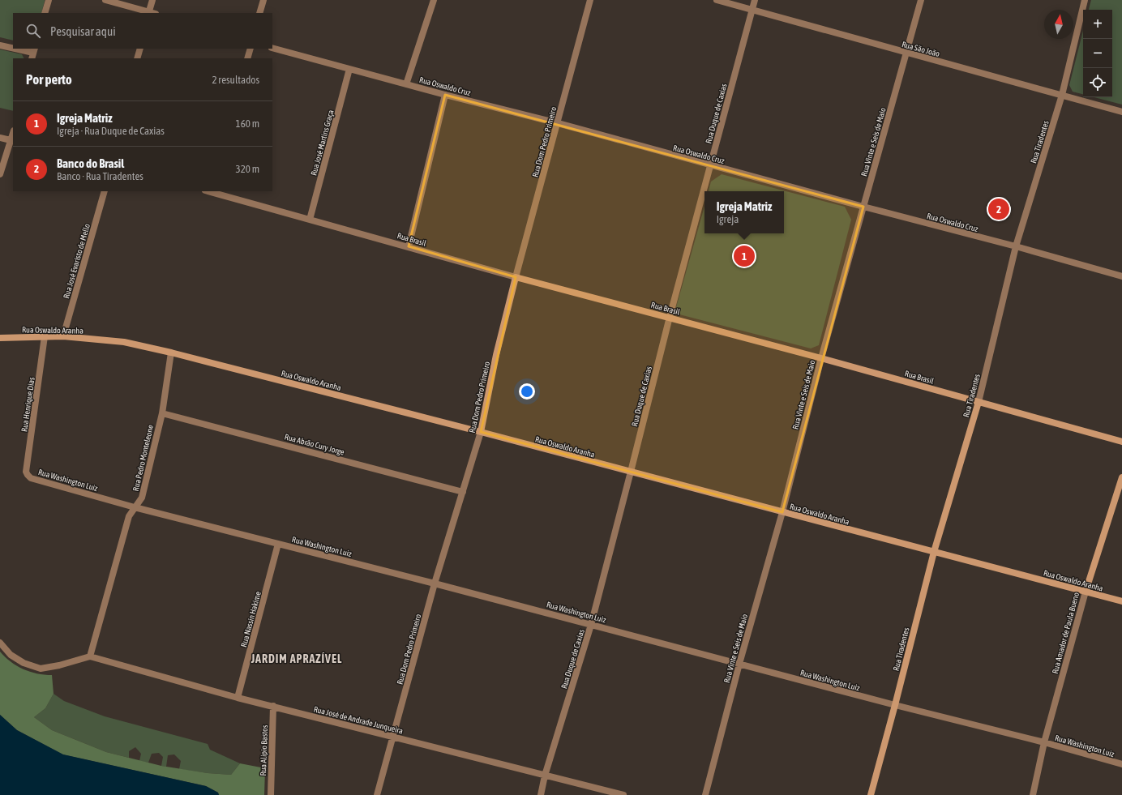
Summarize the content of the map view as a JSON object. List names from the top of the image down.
{
  "streets": {
    "street": [
      "Rua São João",
      "Rua Oswaldo Cruz",
      "Rua Duque de Caxias",
      "Rua Dom Pedro Primeiro",
      "Rua Vinte e Seis de Maio",
      "Rua Tiradentes",
      "Rua José Martins Graça",
      "Rua Brasil",
      "Rua José Evaristo de Mello",
      "Rua Oswaldo Aranha",
      "Rua Henrique Dias",
      "Rua Abrão Cury Jorge",
      "Rua Pedro Monteleone",
      "Rua Washington Luiz",
      "Rua Nassin Hakime",
      "Rua Amador de Paula Bueno",
      "Rua José de Andrade Junqueira",
      "Rua Alipio Bastos"
    ]
  },
  "crossings": [
    ["Rua São João", "Rua Duque de Caxias"],
    ["Rua São João", "Rua Vinte e Seis de Maio"],
    ["Rua São João", "Rua Tiradentes"],
    ["Rua Oswaldo Cruz", "Rua Duque de Caxias"],
    ["Rua Oswaldo Cruz", "Rua Dom Pedro Primeiro"],
    ["Rua Oswaldo Cruz", "Rua Vinte e Seis de Maio"],
    ["Rua Oswaldo Cruz", "Rua Tiradentes"],
    ["Rua Oswaldo Cruz", "Rua José Martins Graça"],
    ["Rua Duque de Caxias", "Rua Brasil"],
    ["Rua Duque de Caxias", "Rua Oswaldo Aranha"],
    ["Rua Duque de Caxias", "Rua Washington Luiz"],
    ["Rua Duque de Caxias", "Rua José de Andrade Junqueira"],
    ["Rua Dom Pedro Primeiro", "Rua Brasil"],
    ["Rua Dom Pedro Primeiro", "Rua Oswaldo Aranha"],
    ["Rua Dom Pedro Primeiro", "Rua Abrão Cury Jorge"],
    ["Rua Dom Pedro Primeiro", "Rua Washington Luiz"],
    ["Rua Dom Pedro Primeiro", "Rua José de Andrade Junqueira"],
    ["Rua Vinte e Seis de Maio", "Rua Brasil"],
    ["Rua Vinte e Seis de Maio", "Rua Oswaldo Aranha"],
    ["Rua Vinte e Seis de Maio", "Rua Washington Luiz"],
    ["Rua Tiradentes", "Rua Brasil"],
    ["Rua Tiradentes", "Rua Oswaldo Aranha"],
    ["Rua Tiradentes", "Rua Washington Luiz"],
    ["Rua José Martins Graça", "Rua Brasil"],
    ["Rua José Evaristo de Mello", "Rua Oswaldo Aranha"],
    ["Rua Oswaldo Aranha", "Rua Henrique Dias"],
    ["Rua Oswaldo Aranha", "Rua Pedro Monteleone"],
    ["Rua Oswaldo Aranha", "Rua Amador de Paula Bueno"],
    ["Rua Henrique Dias", "Rua Washington Luiz"],
    ["Rua Abrão Cury Jorge", "Rua Pedro Monteleone"],
    ["Rua Pedro Monteleone", "Rua Washington Luiz"],
    ["Rua Pedro Monteleone", "Rua José de Andrade Junqueira"],
    ["Rua Washington Luiz", "Rua Nassin Hakime"],
    ["Rua Washington Luiz", "Rua Amador de Paula Bueno"],
    ["Rua Nassin Hakime", "Rua José de Andrade Junqueira"],
    ["Rua José de Andrade Junqueira", "Rua Alipio Bastos"]
  ],
  "districts": ["JARDIM APRAZÍVEL"],
  "north": "top",
  "page": {
    "map_buttons": ["+", "−"],
    "search": "Pesquisar aqui",
    "heading": ["Por perto", "2 resultados"],
    "list": [
      {
        "mark": "1",
        "name": "Igreja Matriz",
        "note": "Igreja · Rua Duque de Caxias",
        "value": "160 m"
      },
      {
        "mark": "2",
        "name": "Banco do Brasil",
        "note": "Banco · Rua Tiradentes",
        "value": "320 m"
      }
    ],
    "popup": ["Igreja Matriz", "Igreja"],
    "pins": ["2", "1"]
  }
}
